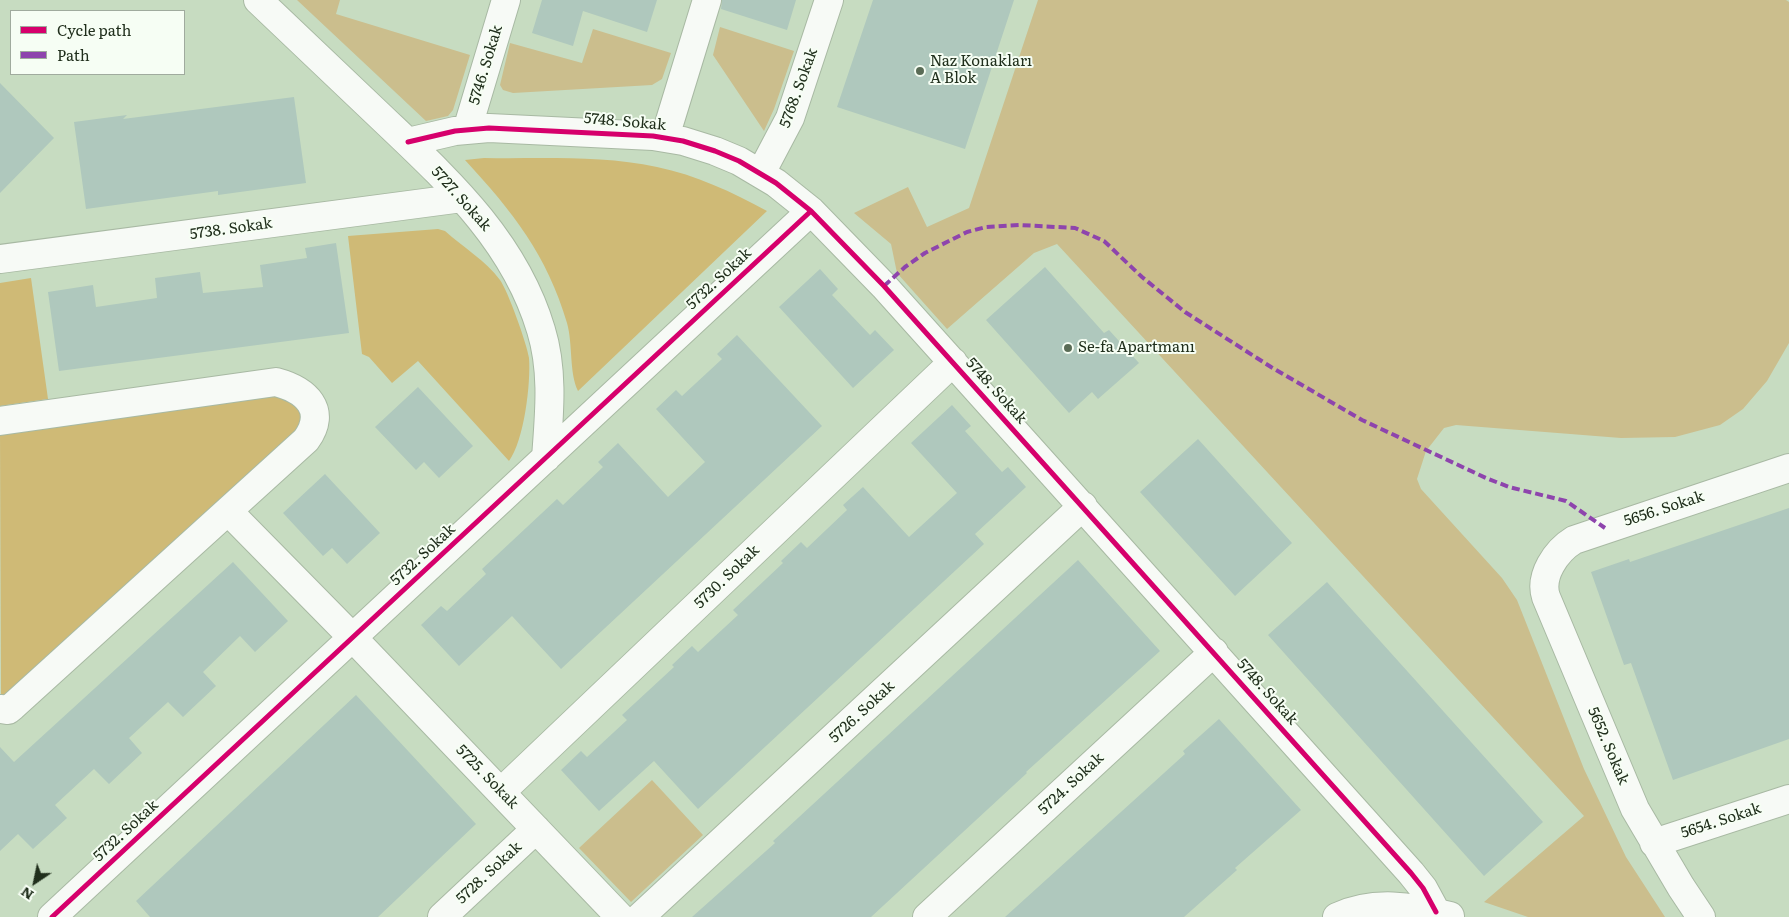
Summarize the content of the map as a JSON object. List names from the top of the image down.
{
  "streets": {
    "street": [
      "5746. Sokak",
      "5768. Sokak",
      "5748. Sokak",
      "5727. Sokak",
      "5738. Sokak",
      "5732. Sokak",
      "5656. Sokak",
      "5730. Sokak",
      "5726. Sokak",
      "5652. Sokak",
      "5725. Sokak",
      "5724. Sokak",
      "5654. Sokak",
      "5728. Sokak"
    ]
  },
  "crossings": [
    ["5746. Sokak", "5748. Sokak"],
    ["5768. Sokak", "5748. Sokak"],
    ["5748. Sokak", "5727. Sokak"],
    ["5748. Sokak", "5732. Sokak"],
    ["5748. Sokak", "5730. Sokak"],
    ["5748. Sokak", "5726. Sokak"],
    ["5748. Sokak", "5724. Sokak"],
    ["5727. Sokak", "5738. Sokak"],
    ["5727. Sokak", "5732. Sokak"],
    ["5732. Sokak", "5725. Sokak"],
    ["5656. Sokak", "5652. Sokak"],
    ["5730. Sokak", "5725. Sokak"],
    ["5652. Sokak", "5654. Sokak"],
    ["5725. Sokak", "5728. Sokak"]
  ],
  "places": ["Naz Konakları A Blok", "Se-fa Apartmanı"],
  "legend": ["Cycle path", "Path"],
  "north": "bottom left"
}
